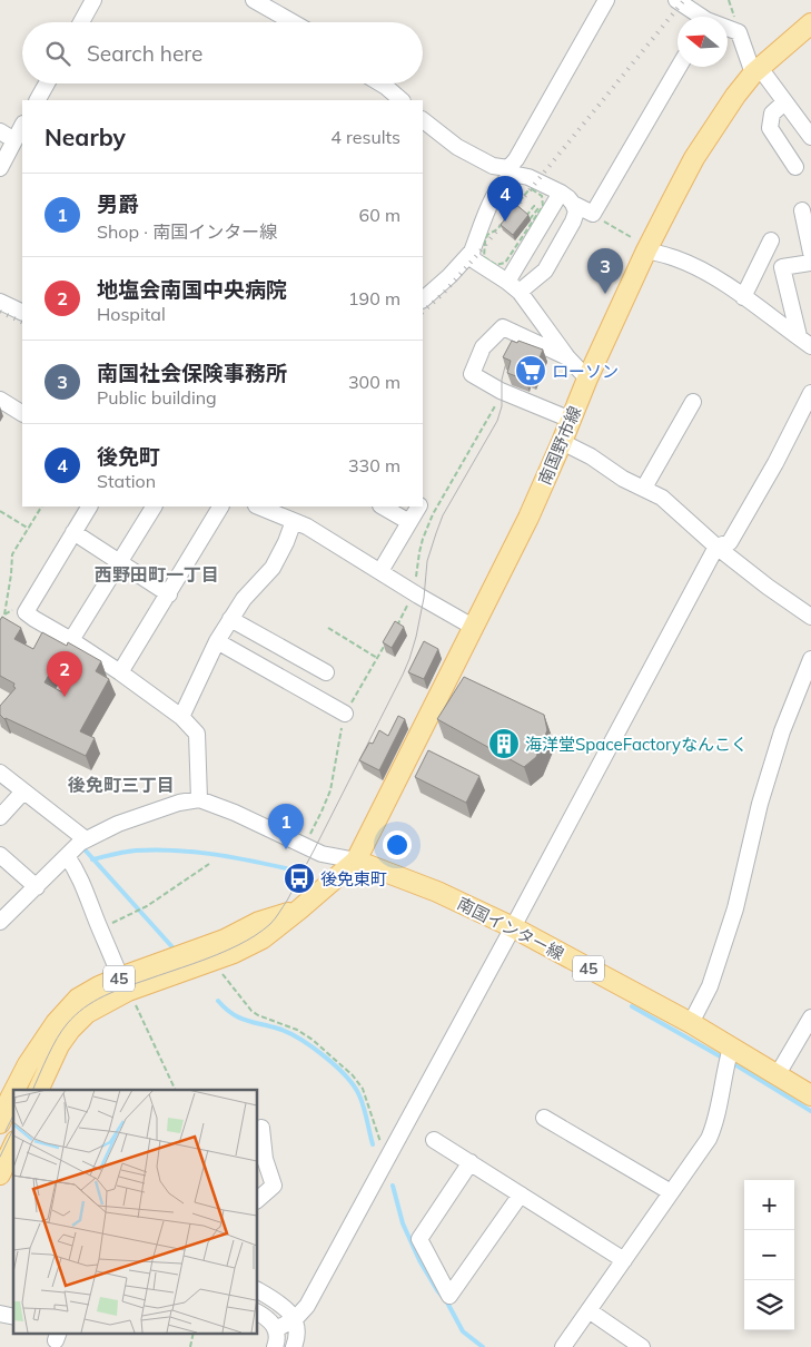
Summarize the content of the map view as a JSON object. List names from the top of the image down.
{
  "streets": {
    "main road": ["南国野市線", "南国インター線", "45"]
  },
  "crossings": [
    ["南国野市線", "南国インター線"],
    ["南国野市線", "45"],
    ["南国インター線", "45"]
  ],
  "districts": ["西野田町一丁目", "後免町三丁目"],
  "places": {
    "supermarket": ["ローソン"],
    "building": ["海洋堂SpaceFactoryなんこく"],
    "bus stop": ["後免東町"]
  },
  "north": "left",
  "page": {
    "search": "Search here",
    "heading": ["Nearby", "4 results"],
    "list": [
      {
        "mark": "1",
        "name": "男爵",
        "note": "Shop · 南国インター線",
        "value": "60 m"
      },
      {
        "mark": "2",
        "name": "地塩会南国中央病院",
        "note": "Hospital",
        "value": "190 m"
      },
      {
        "mark": "3",
        "name": "南国社会保険事務所",
        "note": "Public building",
        "value": "300 m"
      },
      {
        "mark": "4",
        "name": "後免町",
        "note": "Station",
        "value": "330 m"
      }
    ],
    "pins": [
      "4",
      "3",
      "2",
      "1"
    ],
    "map_buttons": ["+", "−"]
  }
}
